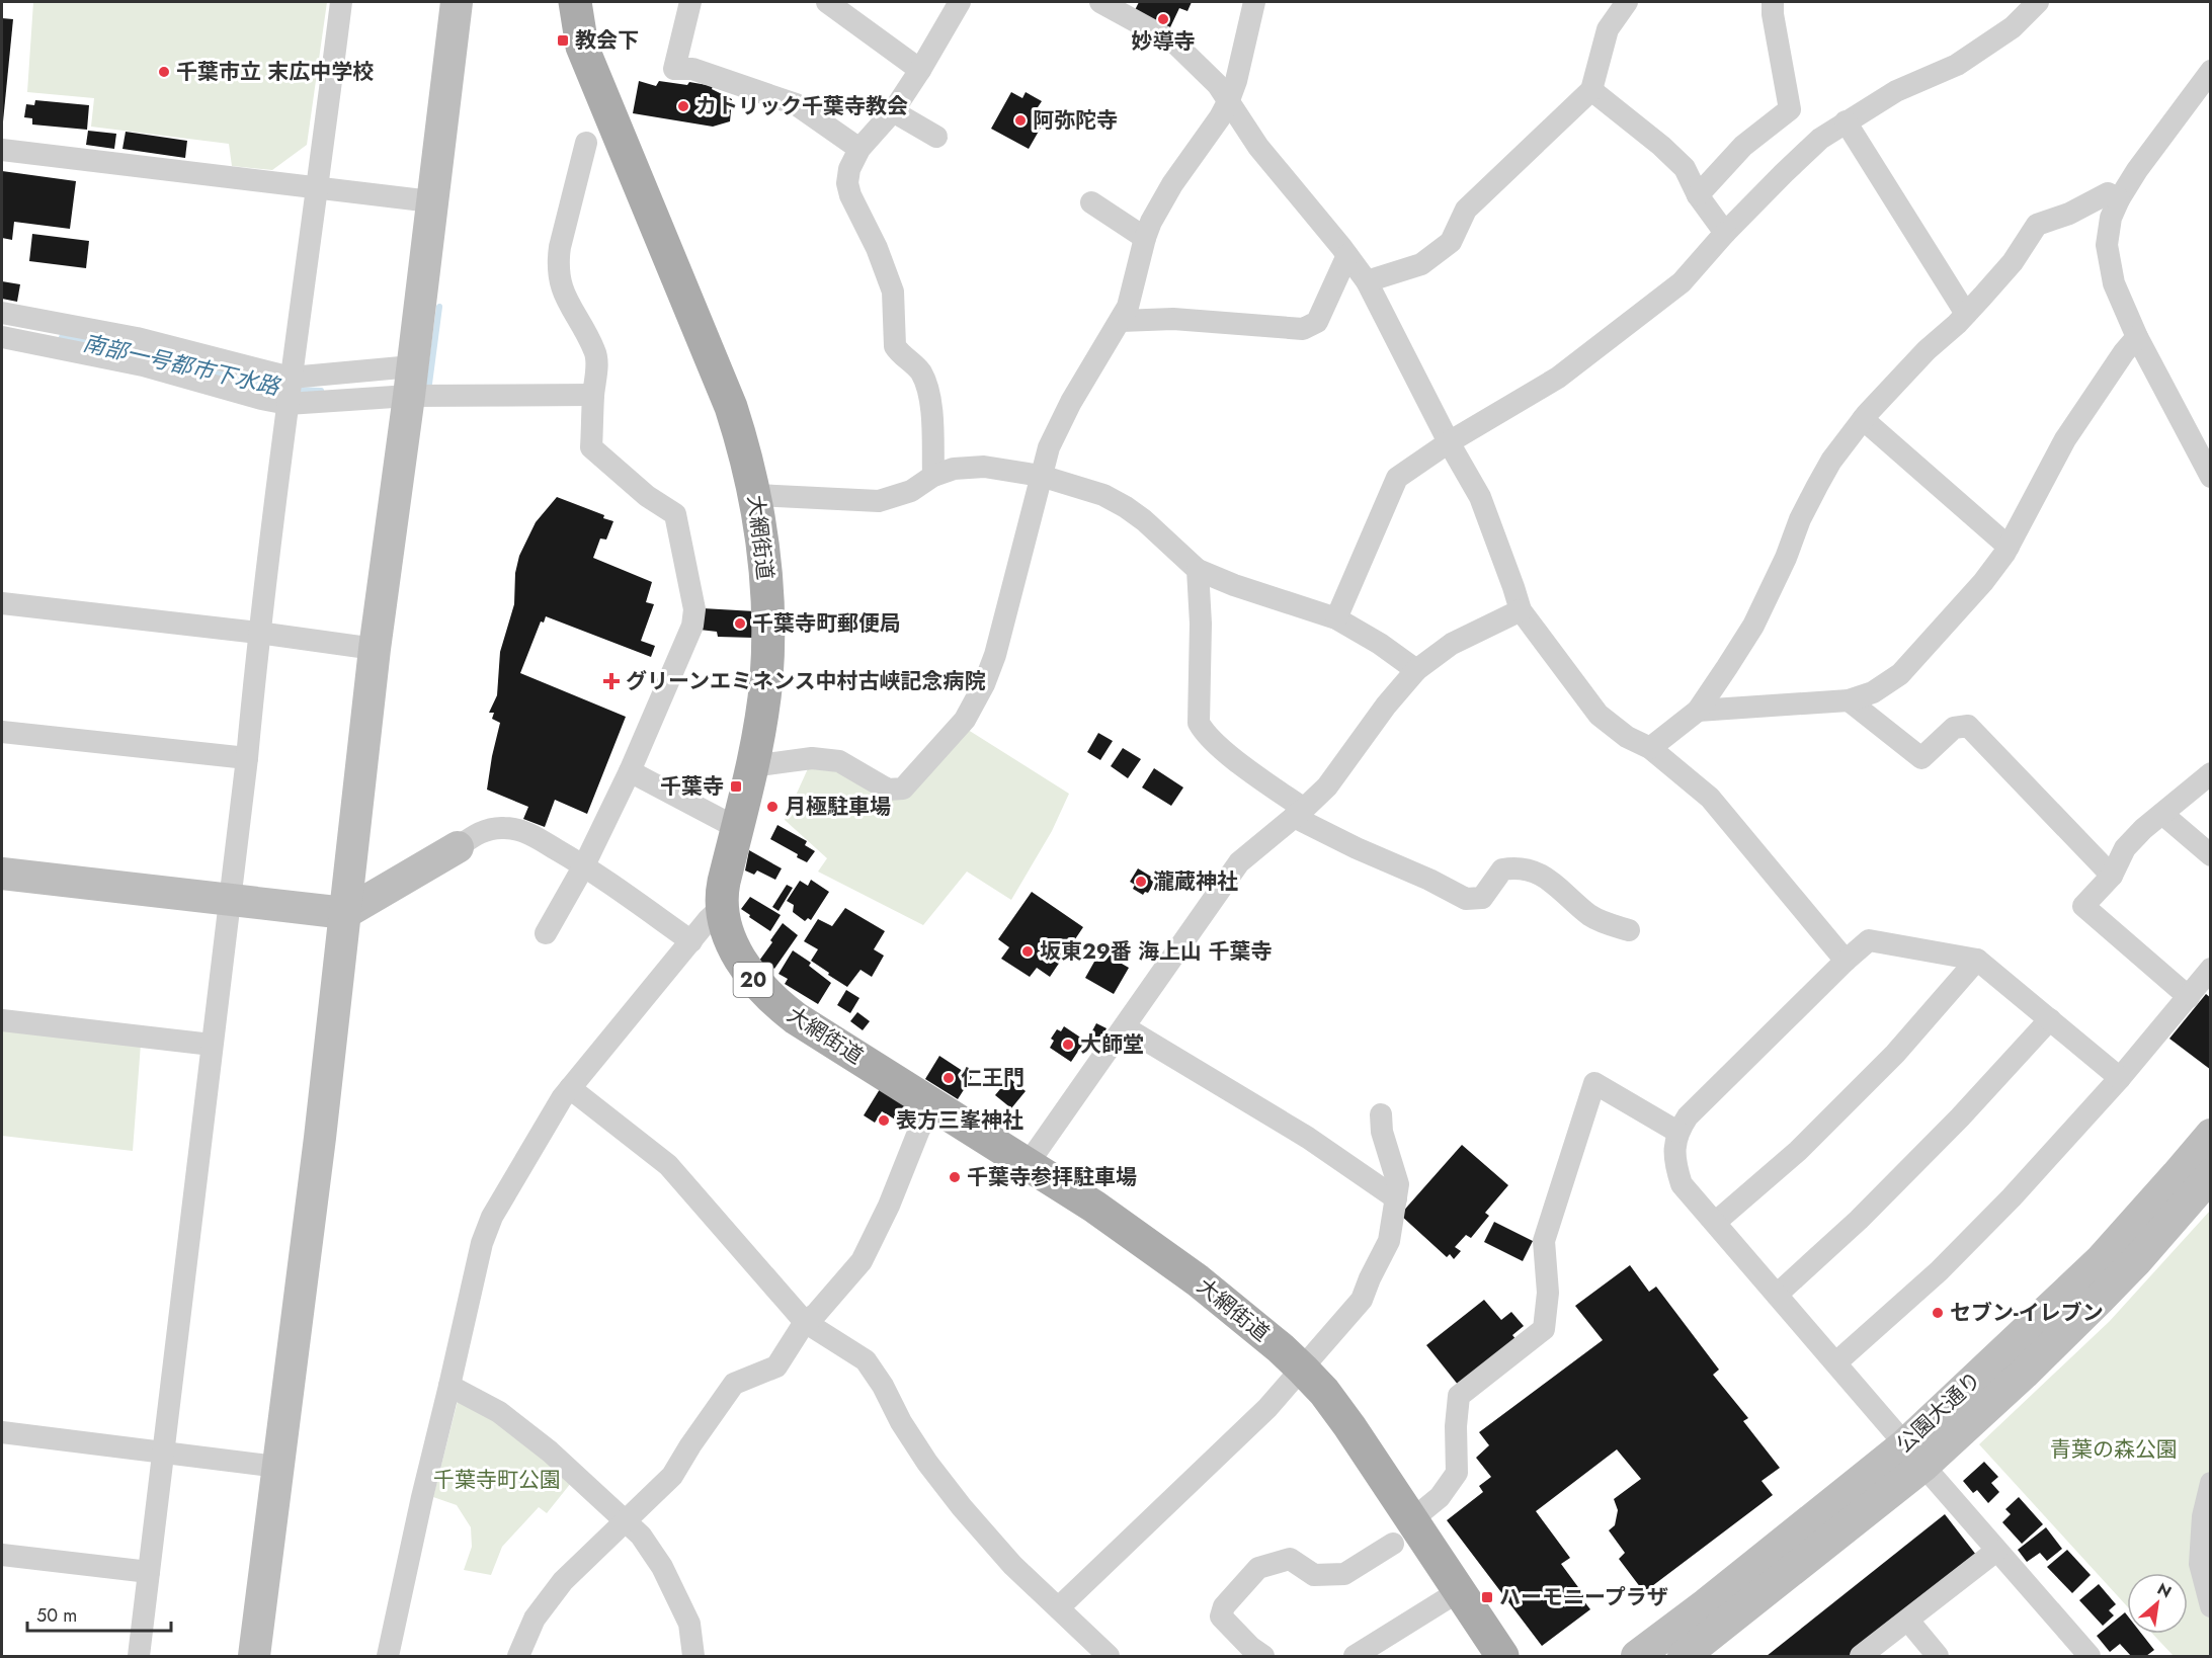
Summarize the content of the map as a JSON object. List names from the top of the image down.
{
  "streets": {
    "main road": ["大網街道", "20"],
    "street": ["公園大通り"]
  },
  "water": ["南部一号都市下水路"],
  "parks": ["青葉の森公園", "千葉寺町公園"],
  "places": {
    "other": [
      "妙導寺",
      "千葉市立 末広中学校",
      "カトリック千葉寺教会",
      "阿弥陀寺",
      "千葉寺町郵便局",
      "月極駐車場",
      "瀧蔵神社",
      "坂東29番 海上山 千葉寺",
      "大師堂",
      "仁王門",
      "表方三峯神社",
      "千葉寺参拝駐車場",
      "セブン-イレブン"
    ],
    "transit": ["教会下", "千葉寺", "ハーモニープラザ"],
    "health": ["グリーンエミネンス中村古峡記念病院"]
  },
  "scale_bar": "50 m",
  "north": "top right"
}
